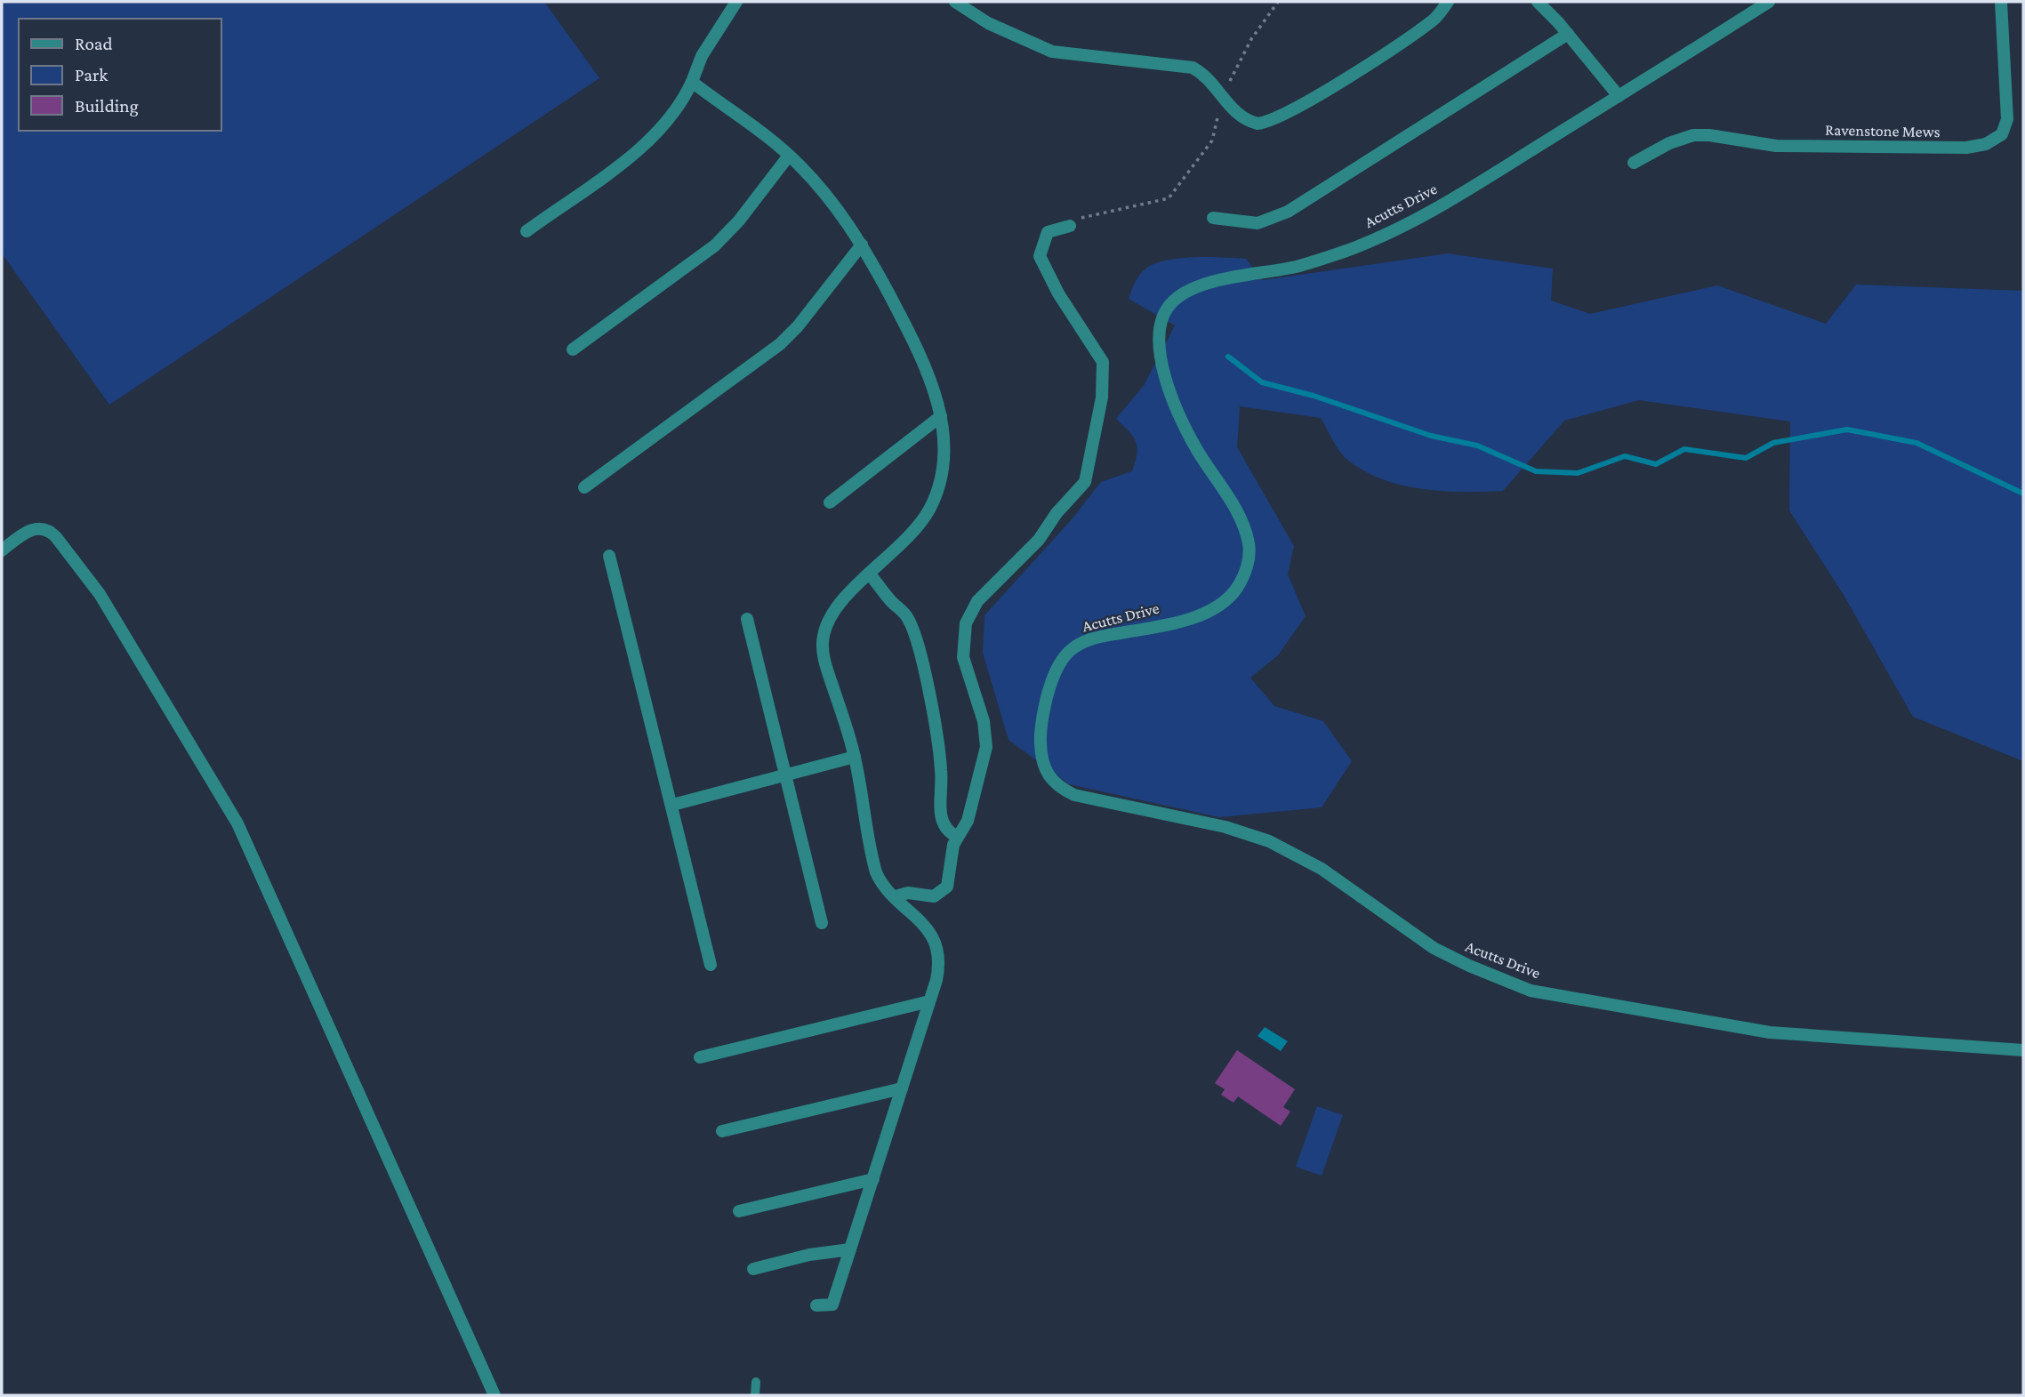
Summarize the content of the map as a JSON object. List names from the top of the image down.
{
  "streets": {
    "street": ["Ravenstone Mews", "Acutts Drive"]
  },
  "legend": ["Road", "Park", "Building"]
}
